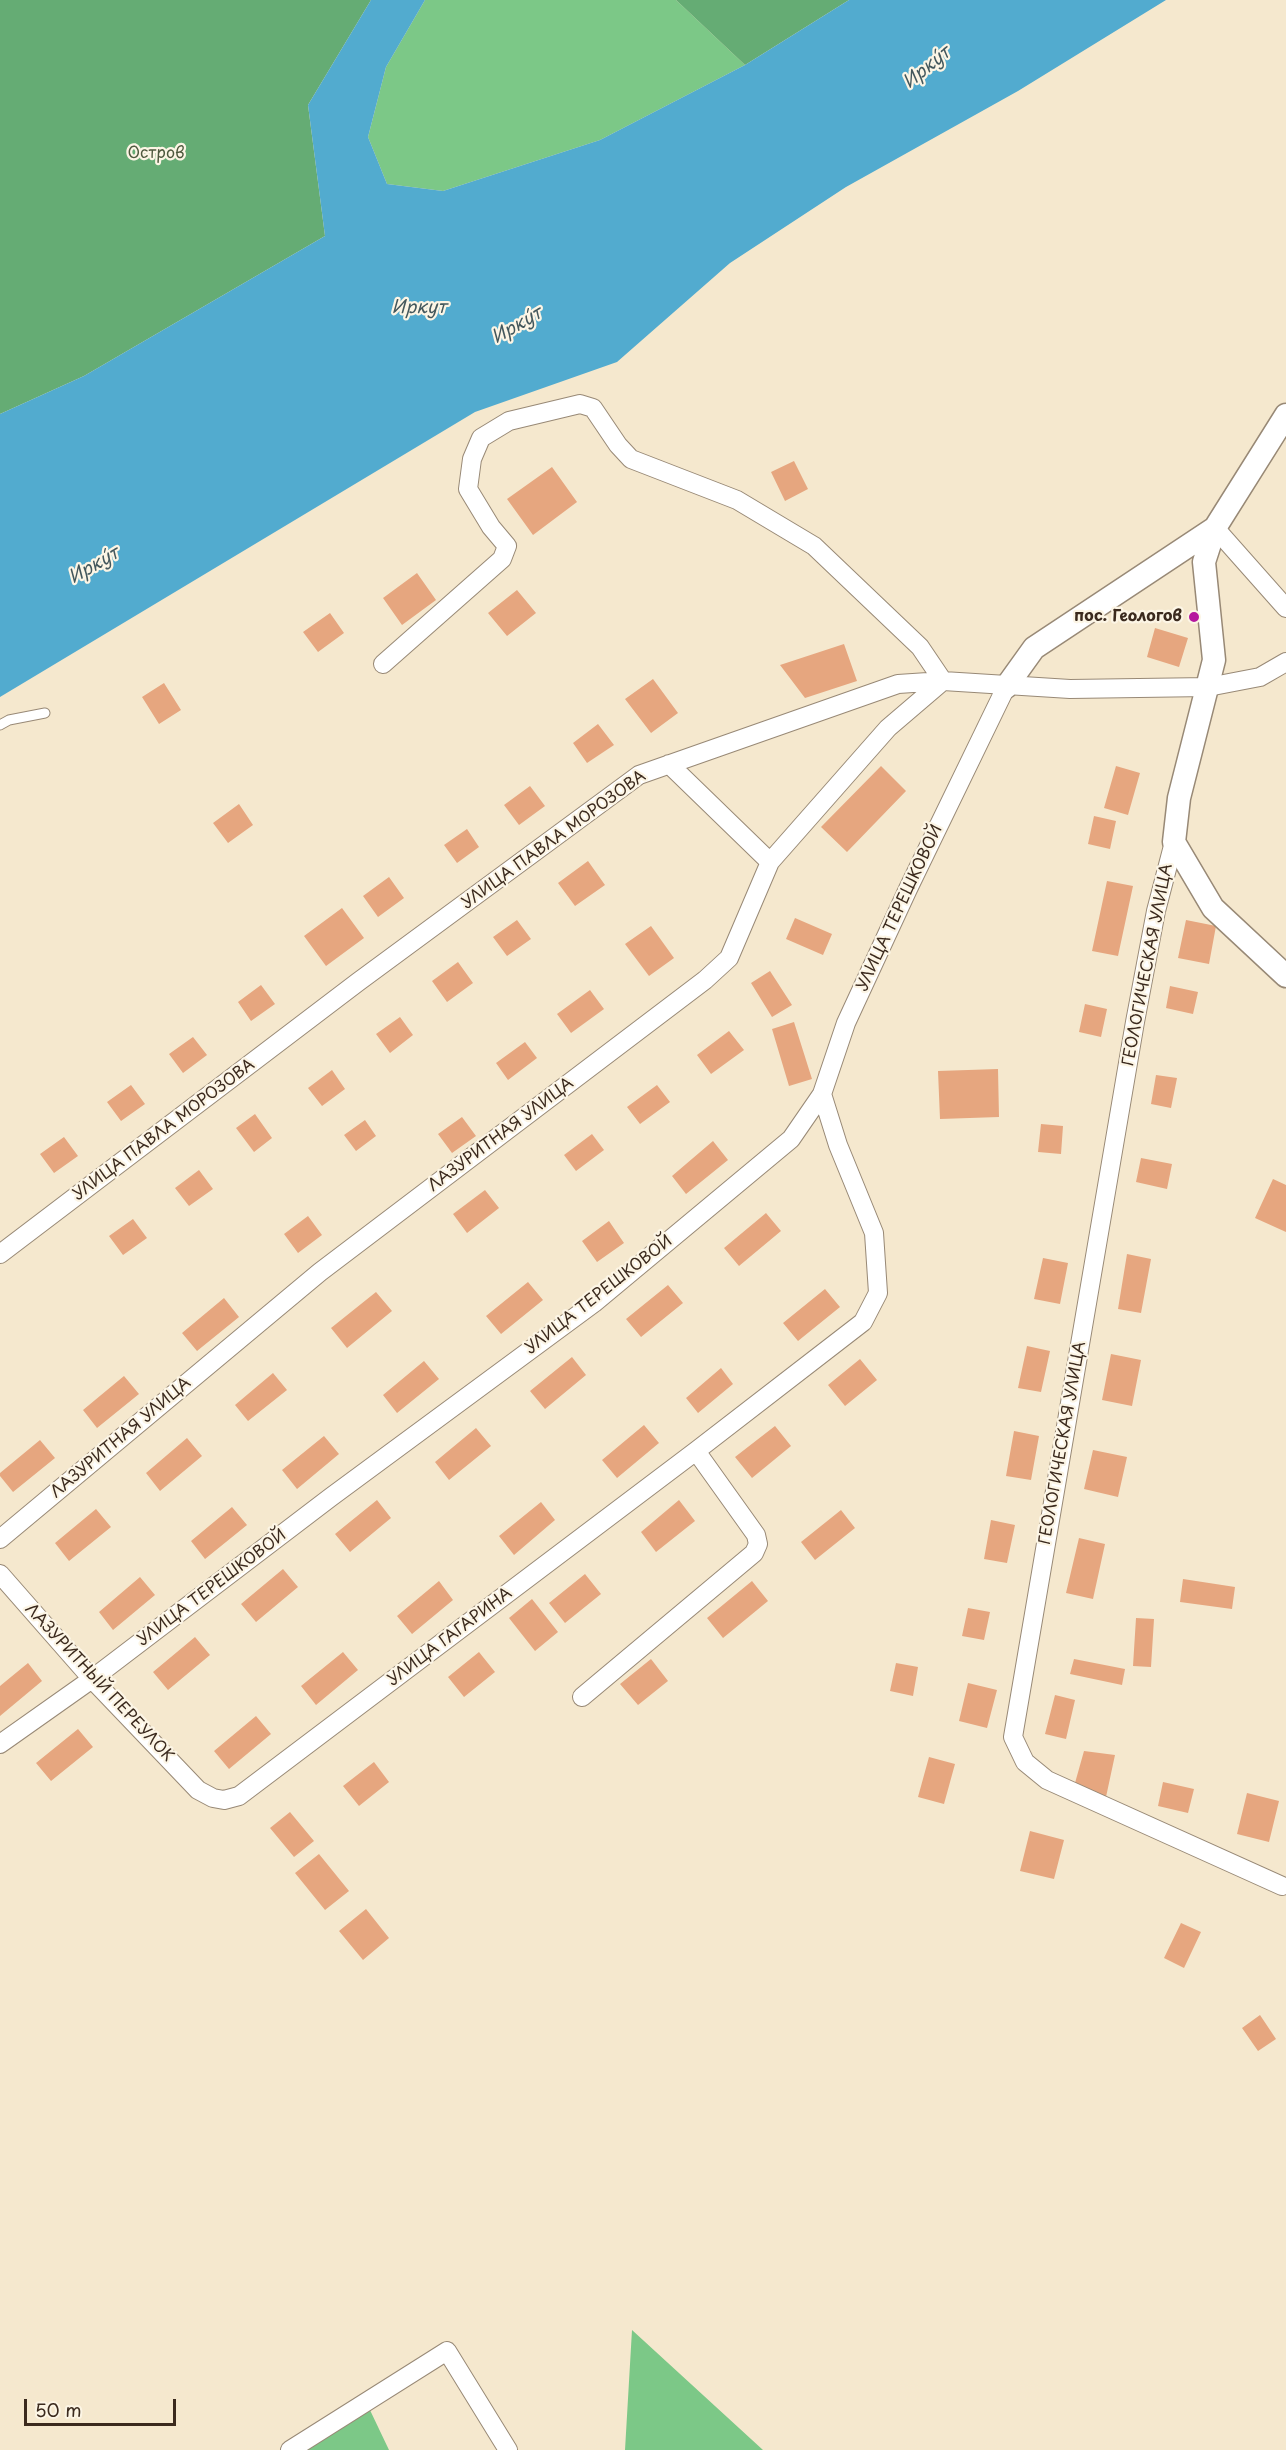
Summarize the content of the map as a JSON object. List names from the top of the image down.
{
  "streets": {
    "street": [
      "УЛИЦА ПАВЛА МОРОЗОВА",
      "УЛИЦА ТЕРЕШКОВОЙ",
      "ГЕОЛОГИЧЕСКАЯ УЛИЦА",
      "ЛАЗУРИТНАЯ УЛИЦА",
      "УЛИЦА ГАГАРИНА",
      "ЛАЗУРИТНЫЙ ПЕРЕУЛОК"
    ]
  },
  "crossings": [
    ["УЛИЦА ПАВЛА МОРОЗОВА", "УЛИЦА ТЕРЕШКОВОЙ"],
    ["УЛИЦА ПАВЛА МОРОЗОВА", "ЛАЗУРИТНАЯ УЛИЦА"],
    ["УЛИЦА ТЕРЕШКОВОЙ", "УЛИЦА ГАГАРИНА"],
    ["УЛИЦА ТЕРЕШКОВОЙ", "ЛАЗУРИТНЫЙ ПЕРЕУЛОК"],
    ["УЛИЦА ГАГАРИНА", "ЛАЗУРИТНЫЙ ПЕРЕУЛОК"]
  ],
  "water": ["Ирку́т", "Иркут"],
  "parks": ["Остров"],
  "places": ["пос. Геологов"],
  "scale_bar": "50 m"
}
